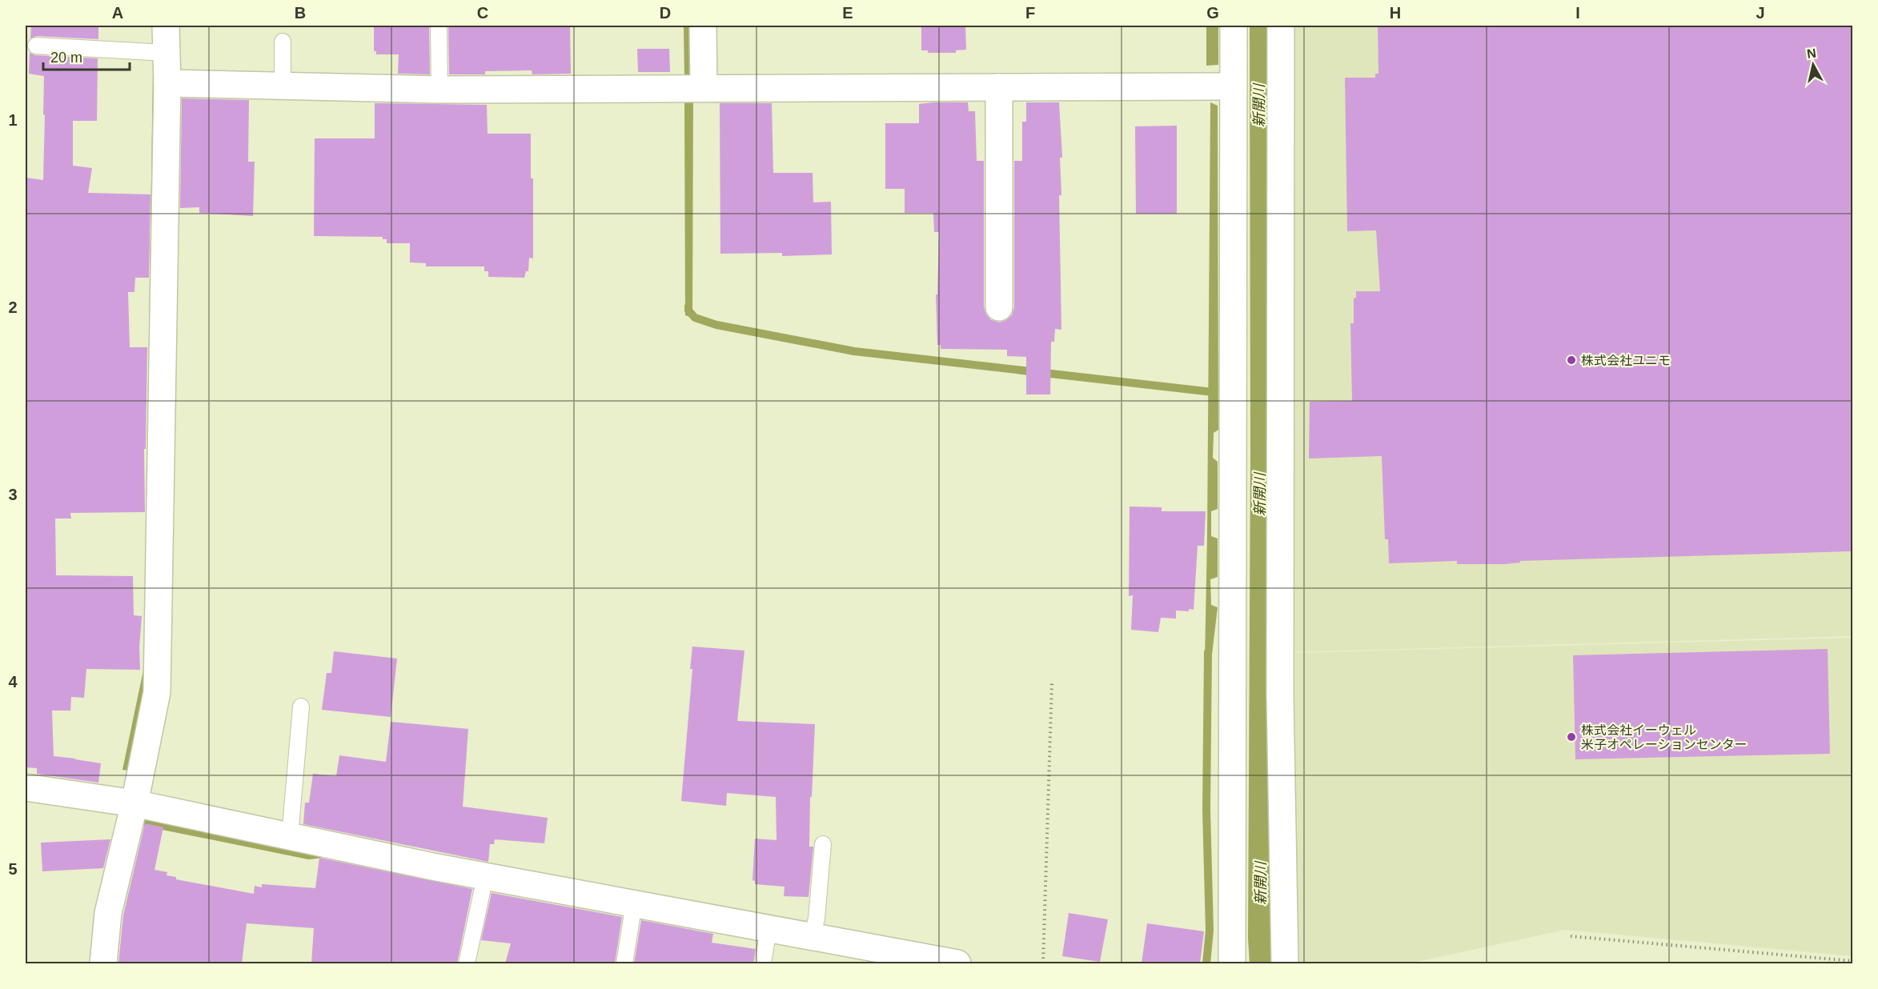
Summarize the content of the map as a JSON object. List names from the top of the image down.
{
  "water": ["新開川"],
  "places": ["株式会社ユニモ", "株式会社イーウェル 米子オペレーションセンター"],
  "scale_bar": "20 m",
  "north": "top",
  "grid": {
    "columns": [
      "A",
      "B",
      "C",
      "D",
      "E",
      "F",
      "G",
      "H",
      "I",
      "J"
    ],
    "rows": [
      "1",
      "2",
      "3",
      "4",
      "5"
    ]
  }
}
